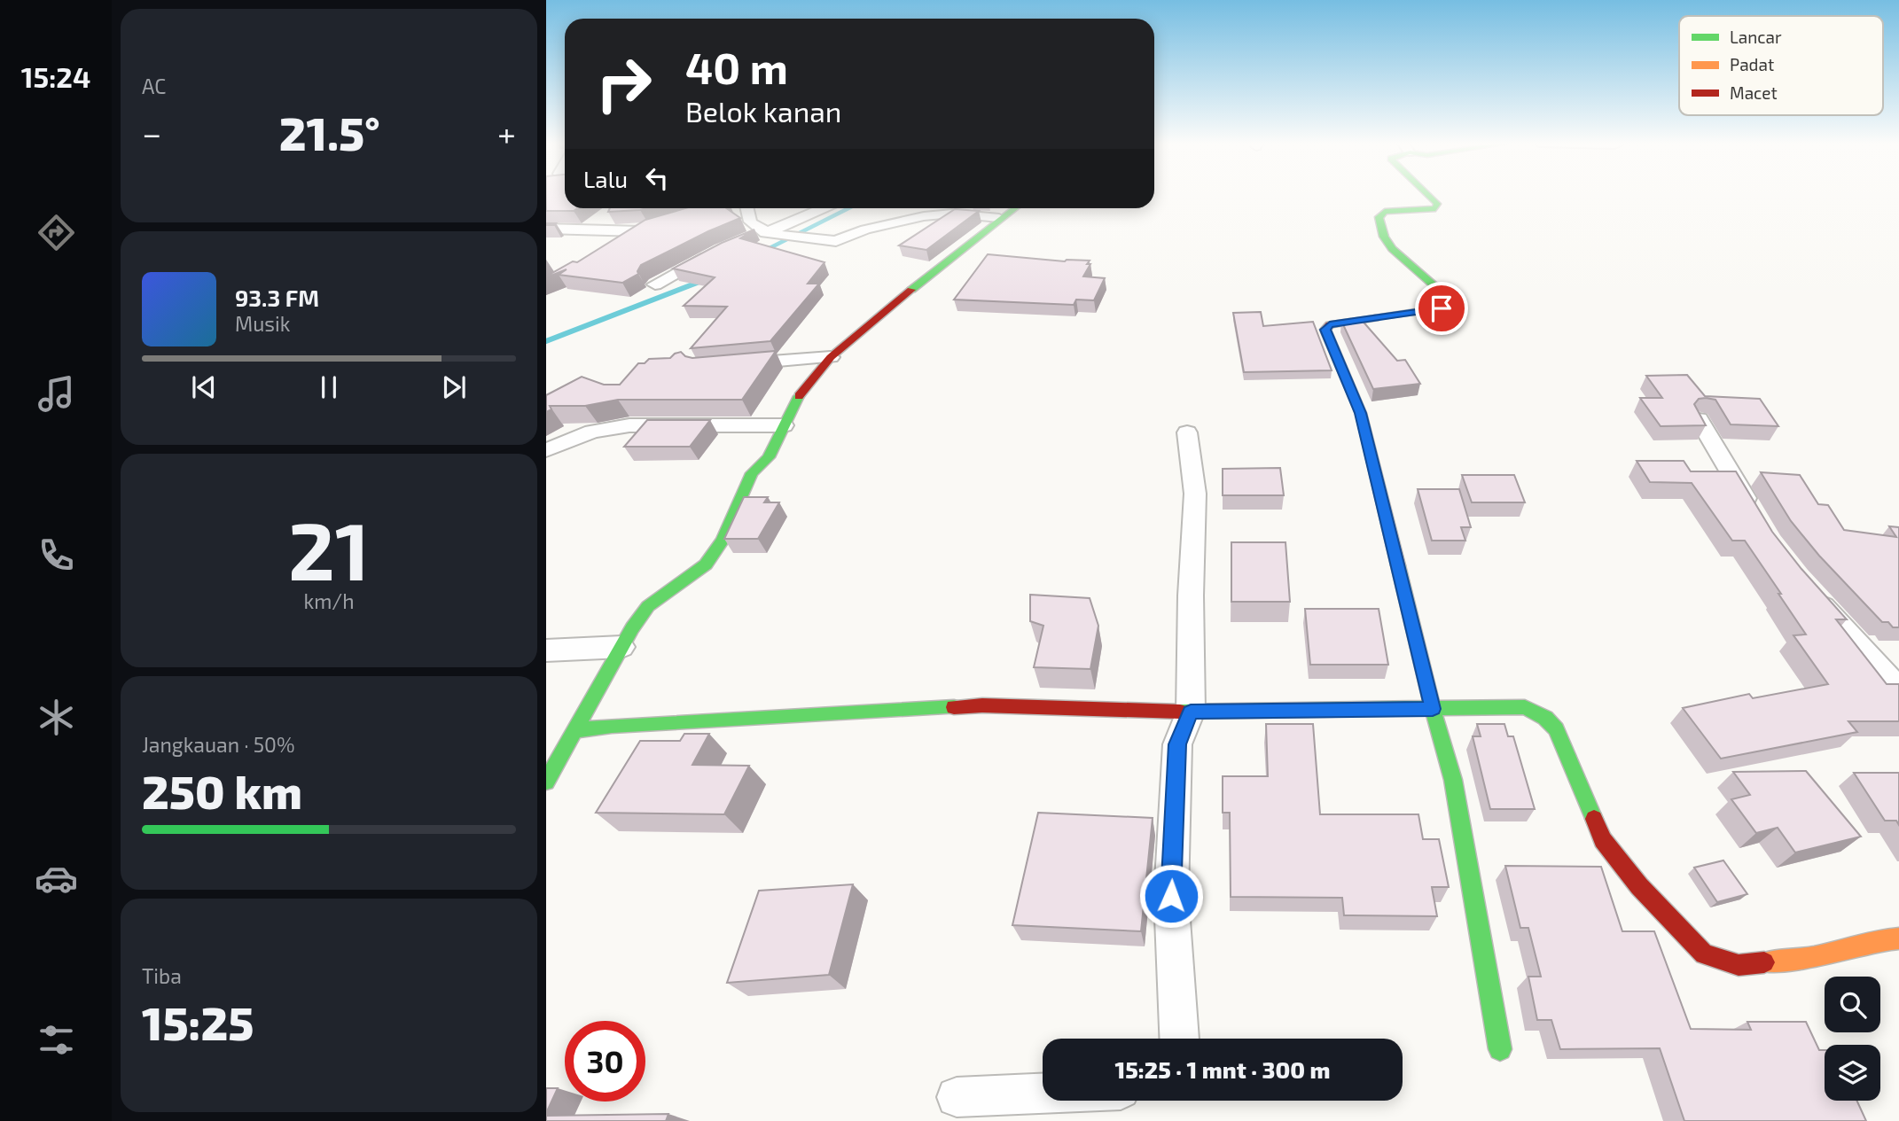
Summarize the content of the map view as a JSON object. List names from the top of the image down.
{
  "legend": ["Lancar", "Padat", "Macet"],
  "page": {
    "tabs": "15:24",
    "tile": [
      "AC",
      ["21", "km/h"],
      ["Jangkauan · 50%", "250 km"],
      ["Tiba", "15:25"]
    ],
    "turn": ["40 m", "Belok kanan"],
    "heat": ["−", "21.5°", "+"],
    "then": "Lalu",
    "song": ["93.3 FM", "Musik"],
    "limit": "30",
    "trip": "15:25 · 1 mnt · 300 m"
  }
}
